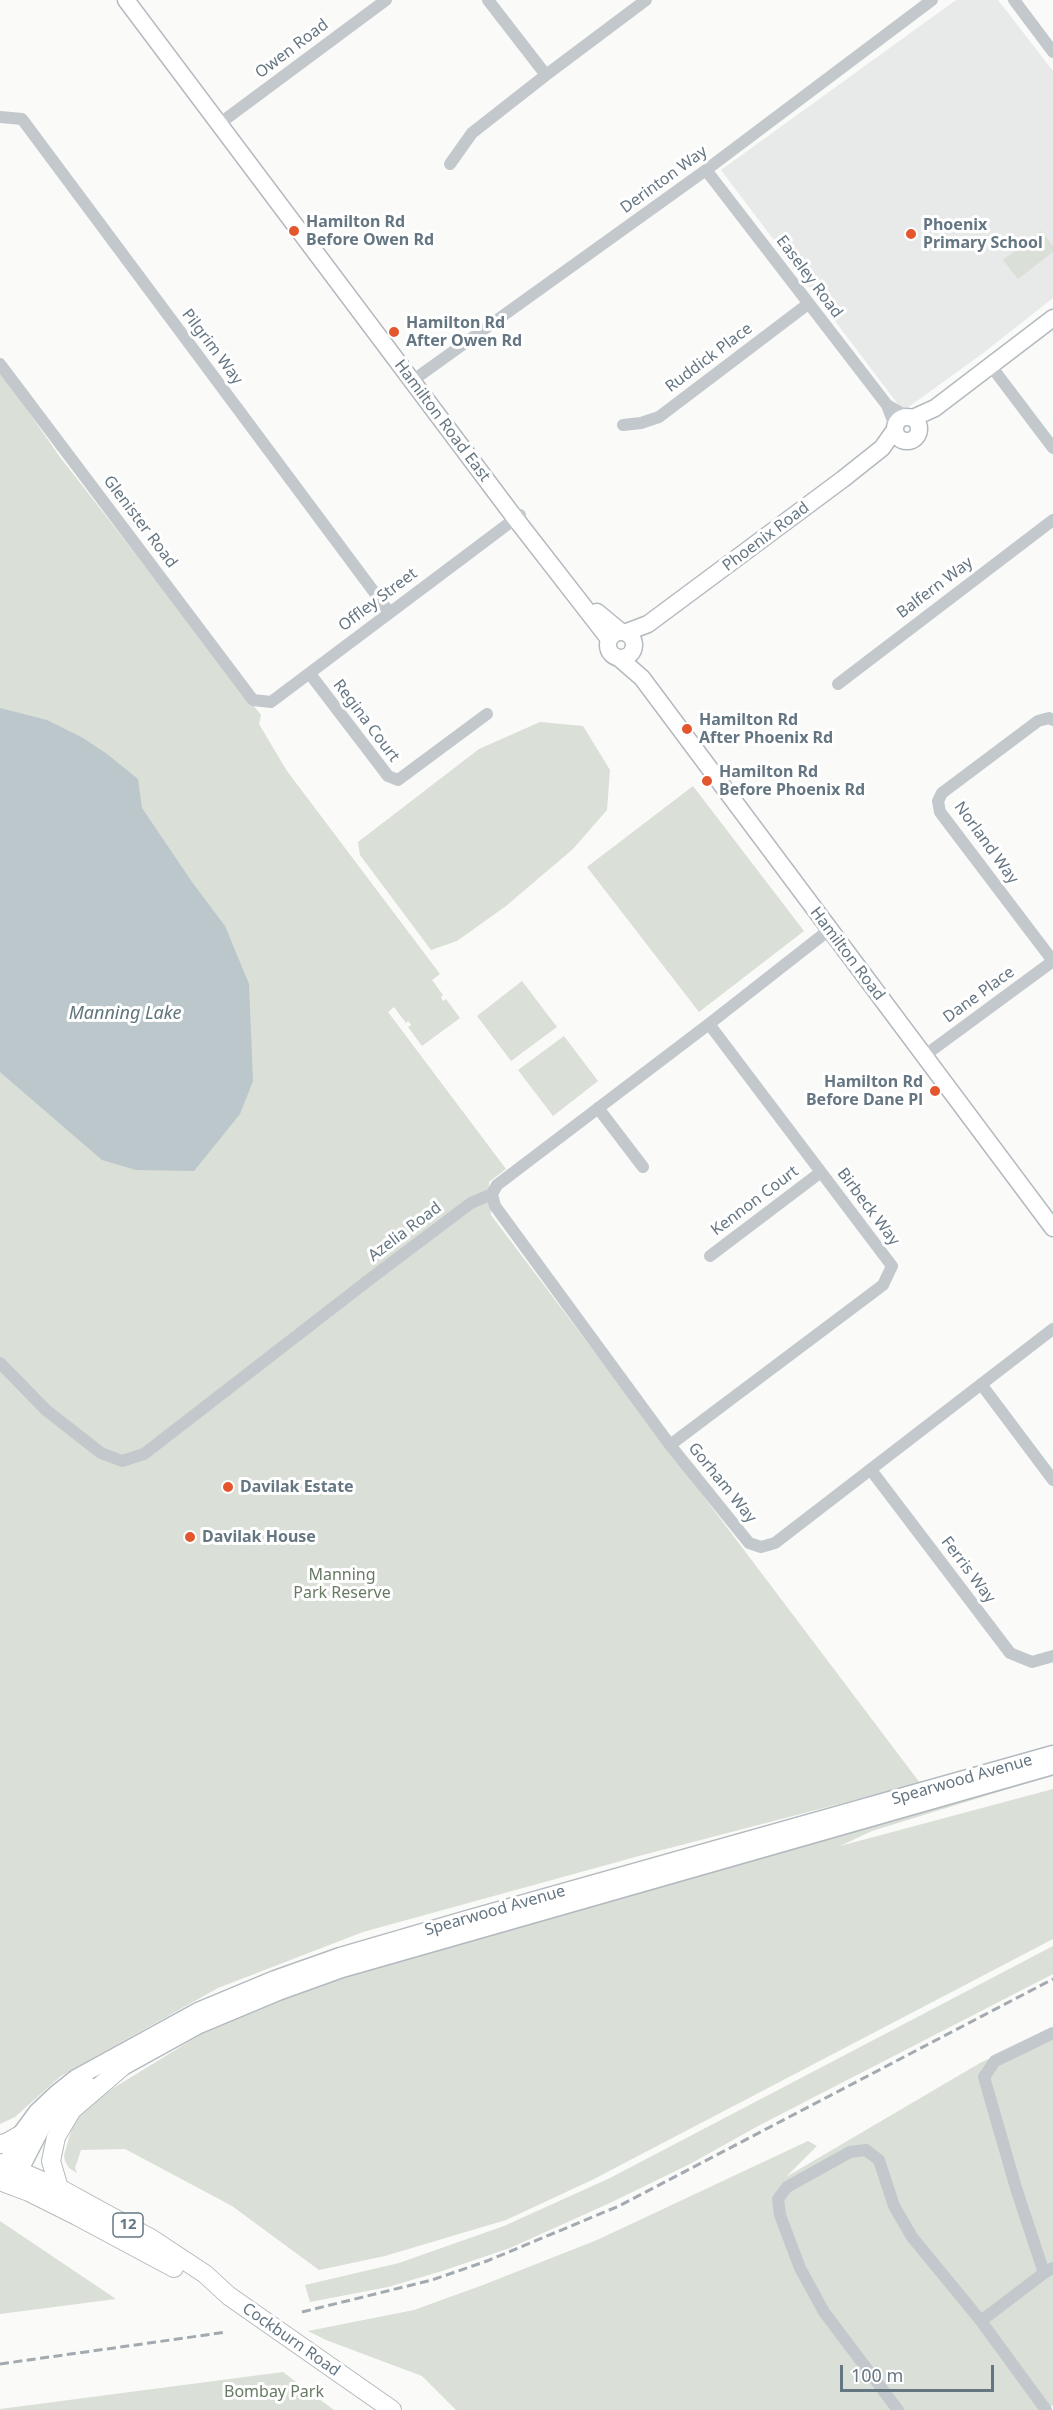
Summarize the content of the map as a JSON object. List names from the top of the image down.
{
  "streets": {
    "main road": [
      "Hamilton Road East",
      "Phoenix Road",
      "Hamilton Road",
      "Spearwood Avenue",
      "12",
      "Cockburn Road"
    ],
    "street": [
      "Owen Road",
      "Derinton Way",
      "Easeley Road",
      "Pilgrim Way",
      "Ruddick Place",
      "Glenister Road",
      "Balfern Way",
      "Offley Street",
      "Regina Court",
      "Norland Way",
      "Dane Place",
      "Kennon Court",
      "Birbeck Way",
      "Azelia Road",
      "Gorham Way",
      "Ferris Way"
    ]
  },
  "crossings": [
    ["Owen Road", "Hamilton Road East"],
    ["Derinton Way", "Easeley Road"],
    ["Derinton Way", "Hamilton Road East"],
    ["Easeley Road", "Ruddick Place"],
    ["Easeley Road", "Phoenix Road"],
    ["Pilgrim Way", "Offley Street"],
    ["Hamilton Road East", "Phoenix Road"],
    ["Hamilton Road East", "Offley Street"],
    ["Hamilton Road East", "Hamilton Road"],
    ["Glenister Road", "Offley Street"],
    ["Phoenix Road", "Hamilton Road"],
    ["Offley Street", "Regina Court"],
    ["Norland Way", "Dane Place"],
    ["Hamilton Road", "Dane Place"],
    ["Hamilton Road", "Azelia Road"],
    ["Kennon Court", "Birbeck Way"],
    ["Birbeck Way", "Azelia Road"],
    ["Birbeck Way", "Gorham Way"],
    ["Azelia Road", "Gorham Way"],
    ["Gorham Way", "Ferris Way"],
    ["Spearwood Avenue", "Cockburn Road"]
  ],
  "water": ["Manning Lake"],
  "parks": ["Manning Park Reserve", "Bombay Park"],
  "places": [
    "Hamilton Rd Before Owen Rd",
    "Phoenix Primary School",
    "Hamilton Rd After Owen Rd",
    "Hamilton Rd After Phoenix Rd",
    "Hamilton Rd Before Phoenix Rd",
    "Hamilton Rd Before Dane Pl",
    "Davilak Estate",
    "Davilak House"
  ],
  "scale_bar": "100 m"
}
